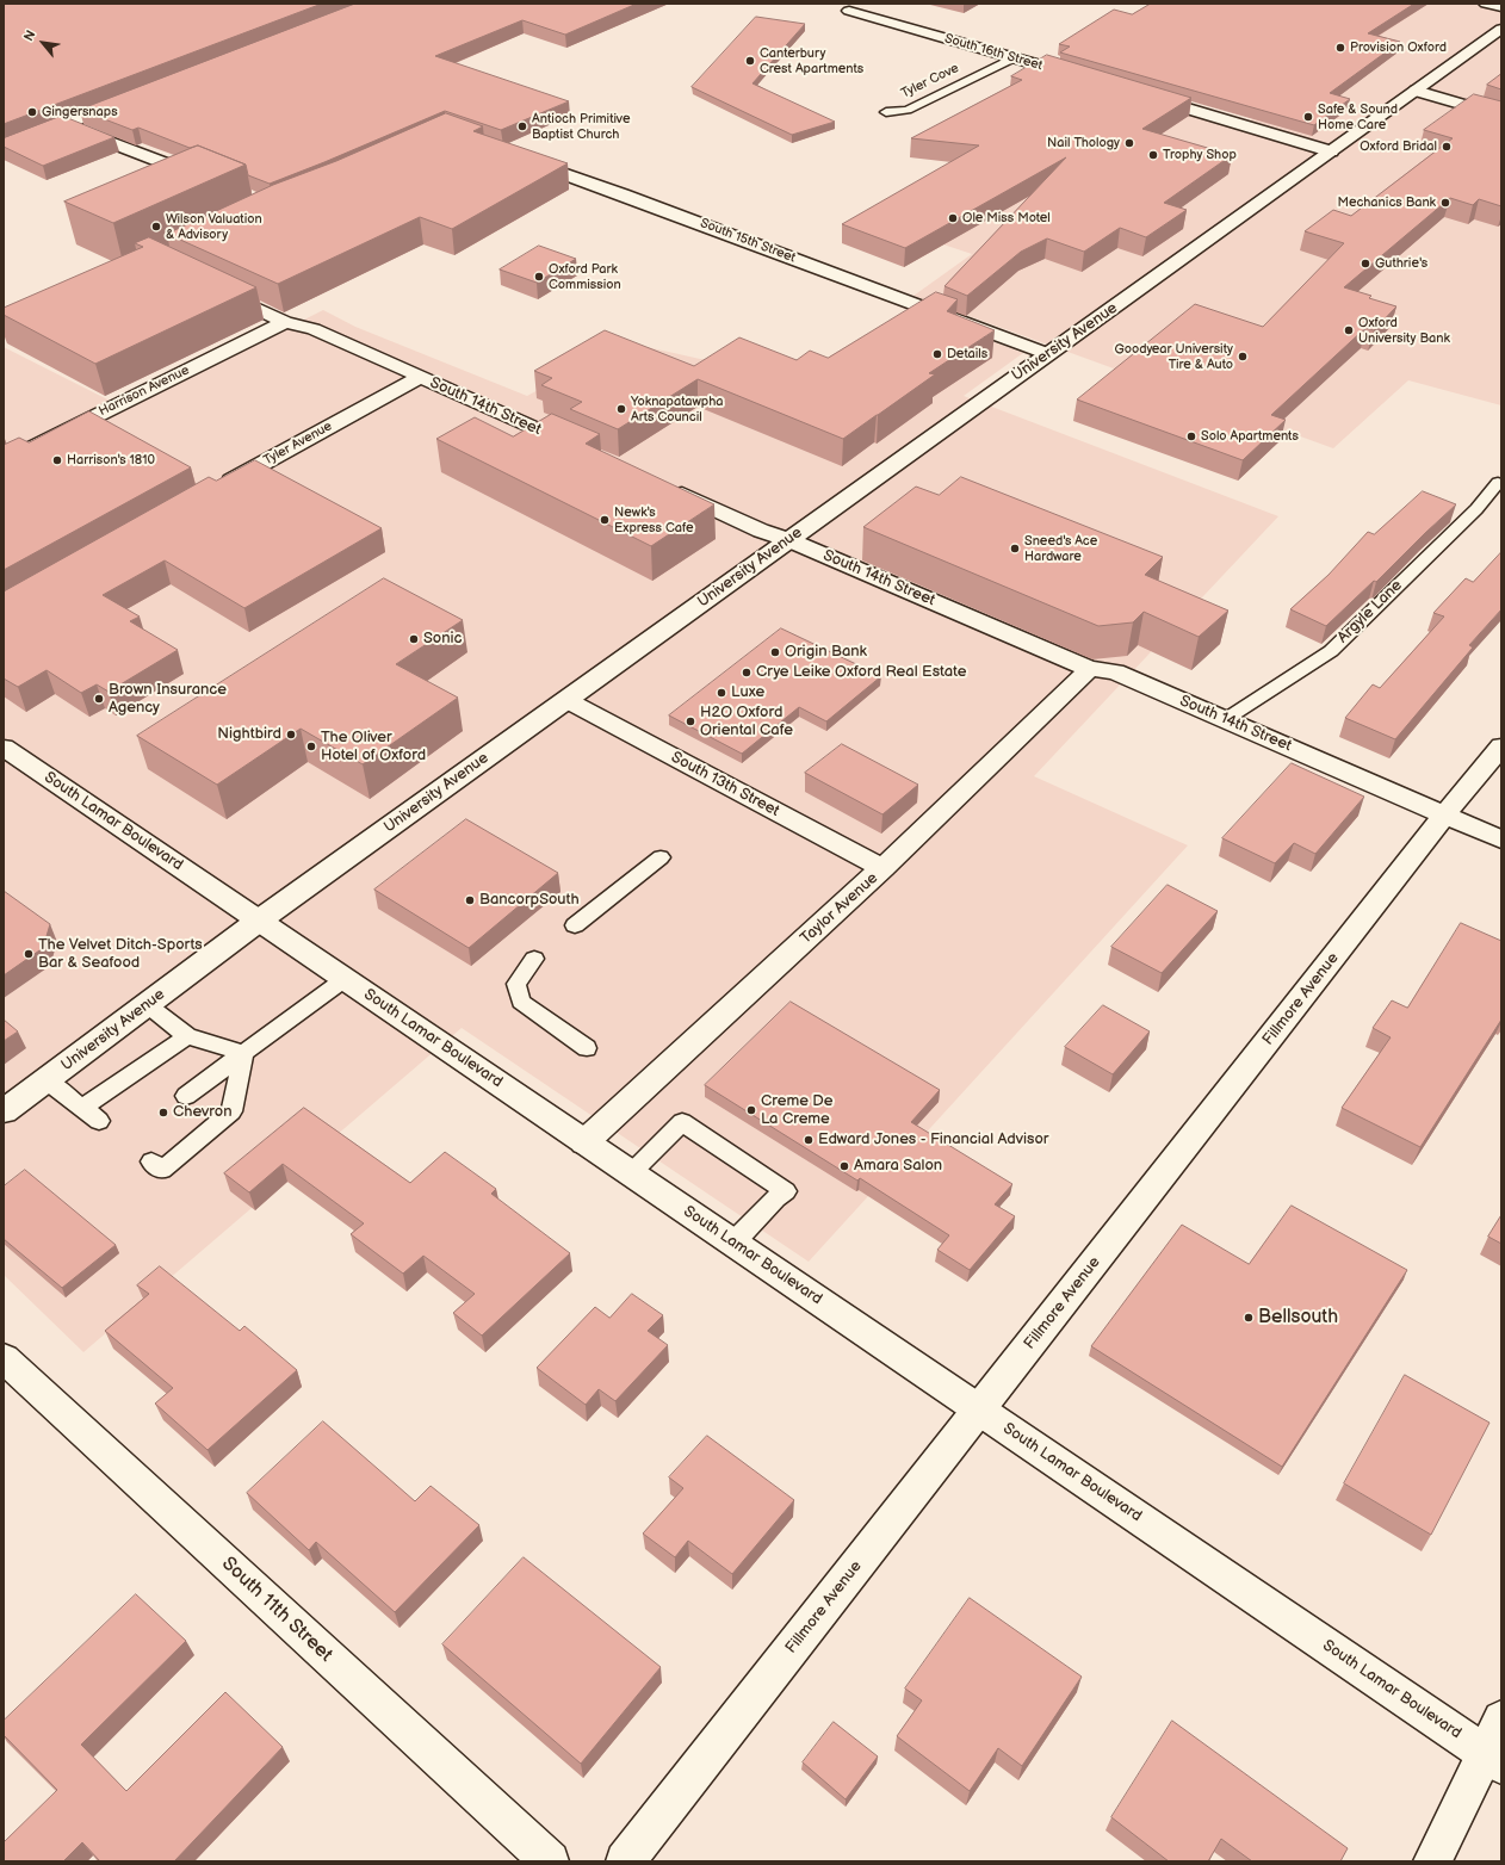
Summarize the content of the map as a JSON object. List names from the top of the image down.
{
  "streets": {
    "street": [
      "South 16th Street",
      "South 15th Street",
      "University Avenue",
      "Harrison Avenue",
      "South 14th Street",
      "Tyler Avenue",
      "South 13th Street",
      "South Lamar Boulevard",
      "Taylor Avenue",
      "Fillmore Avenue",
      "South 11th Street"
    ],
    "lane": ["Tyler Cove", "Argyle Lane"]
  },
  "crossings": [
    ["South 16th Street", "Tyler Cove"],
    ["South 15th Street", "University Avenue"],
    ["University Avenue", "South 14th Street"],
    ["University Avenue", "South 13th Street"],
    ["University Avenue", "South Lamar Boulevard"],
    ["Harrison Avenue", "South 14th Street"],
    ["South 14th Street", "Tyler Avenue"],
    ["South 14th Street", "Argyle Lane"],
    ["South 14th Street", "Taylor Avenue"],
    ["South 14th Street", "Fillmore Avenue"],
    ["South 13th Street", "Taylor Avenue"],
    ["South Lamar Boulevard", "Taylor Avenue"],
    ["South Lamar Boulevard", "Fillmore Avenue"]
  ],
  "places": [
    "Provision Oxford",
    "Canterbury Crest Apartments",
    "Gingersnaps",
    "Safe & Sound Home Care",
    "Antioch Primitive Baptist Church",
    "Nail Thology",
    "Oxford Bridal",
    "Trophy Shop",
    "Mechanics Bank",
    "Ole Miss Motel",
    "Wilson Valuation & Advisory",
    "Guthrie's",
    "Oxford Park Commission",
    "Oxford University Bank",
    "Details",
    "Goodyear University Tire & Auto",
    "Yoknapatawpha Arts Council",
    "Solo Apartments",
    "Harrison's 1810",
    "Newk's Express Cafe",
    "Sneed's Ace Hardware",
    "Sonic",
    "Origin Bank",
    "Crye Leike Oxford Real Estate",
    "Luxe",
    "Brown Insurance Agency",
    "H2O Oxford Oriental Cafe",
    "Nightbird",
    "The Oliver Hotel of Oxford",
    "BancorpSouth",
    "The Velvet Ditch-Sports Bar & Seafood",
    "Creme De La Creme",
    "Chevron",
    "Edward Jones - Financial Advisor",
    "Amara Salon",
    "Bellsouth"
  ],
  "north": "top left"
}
